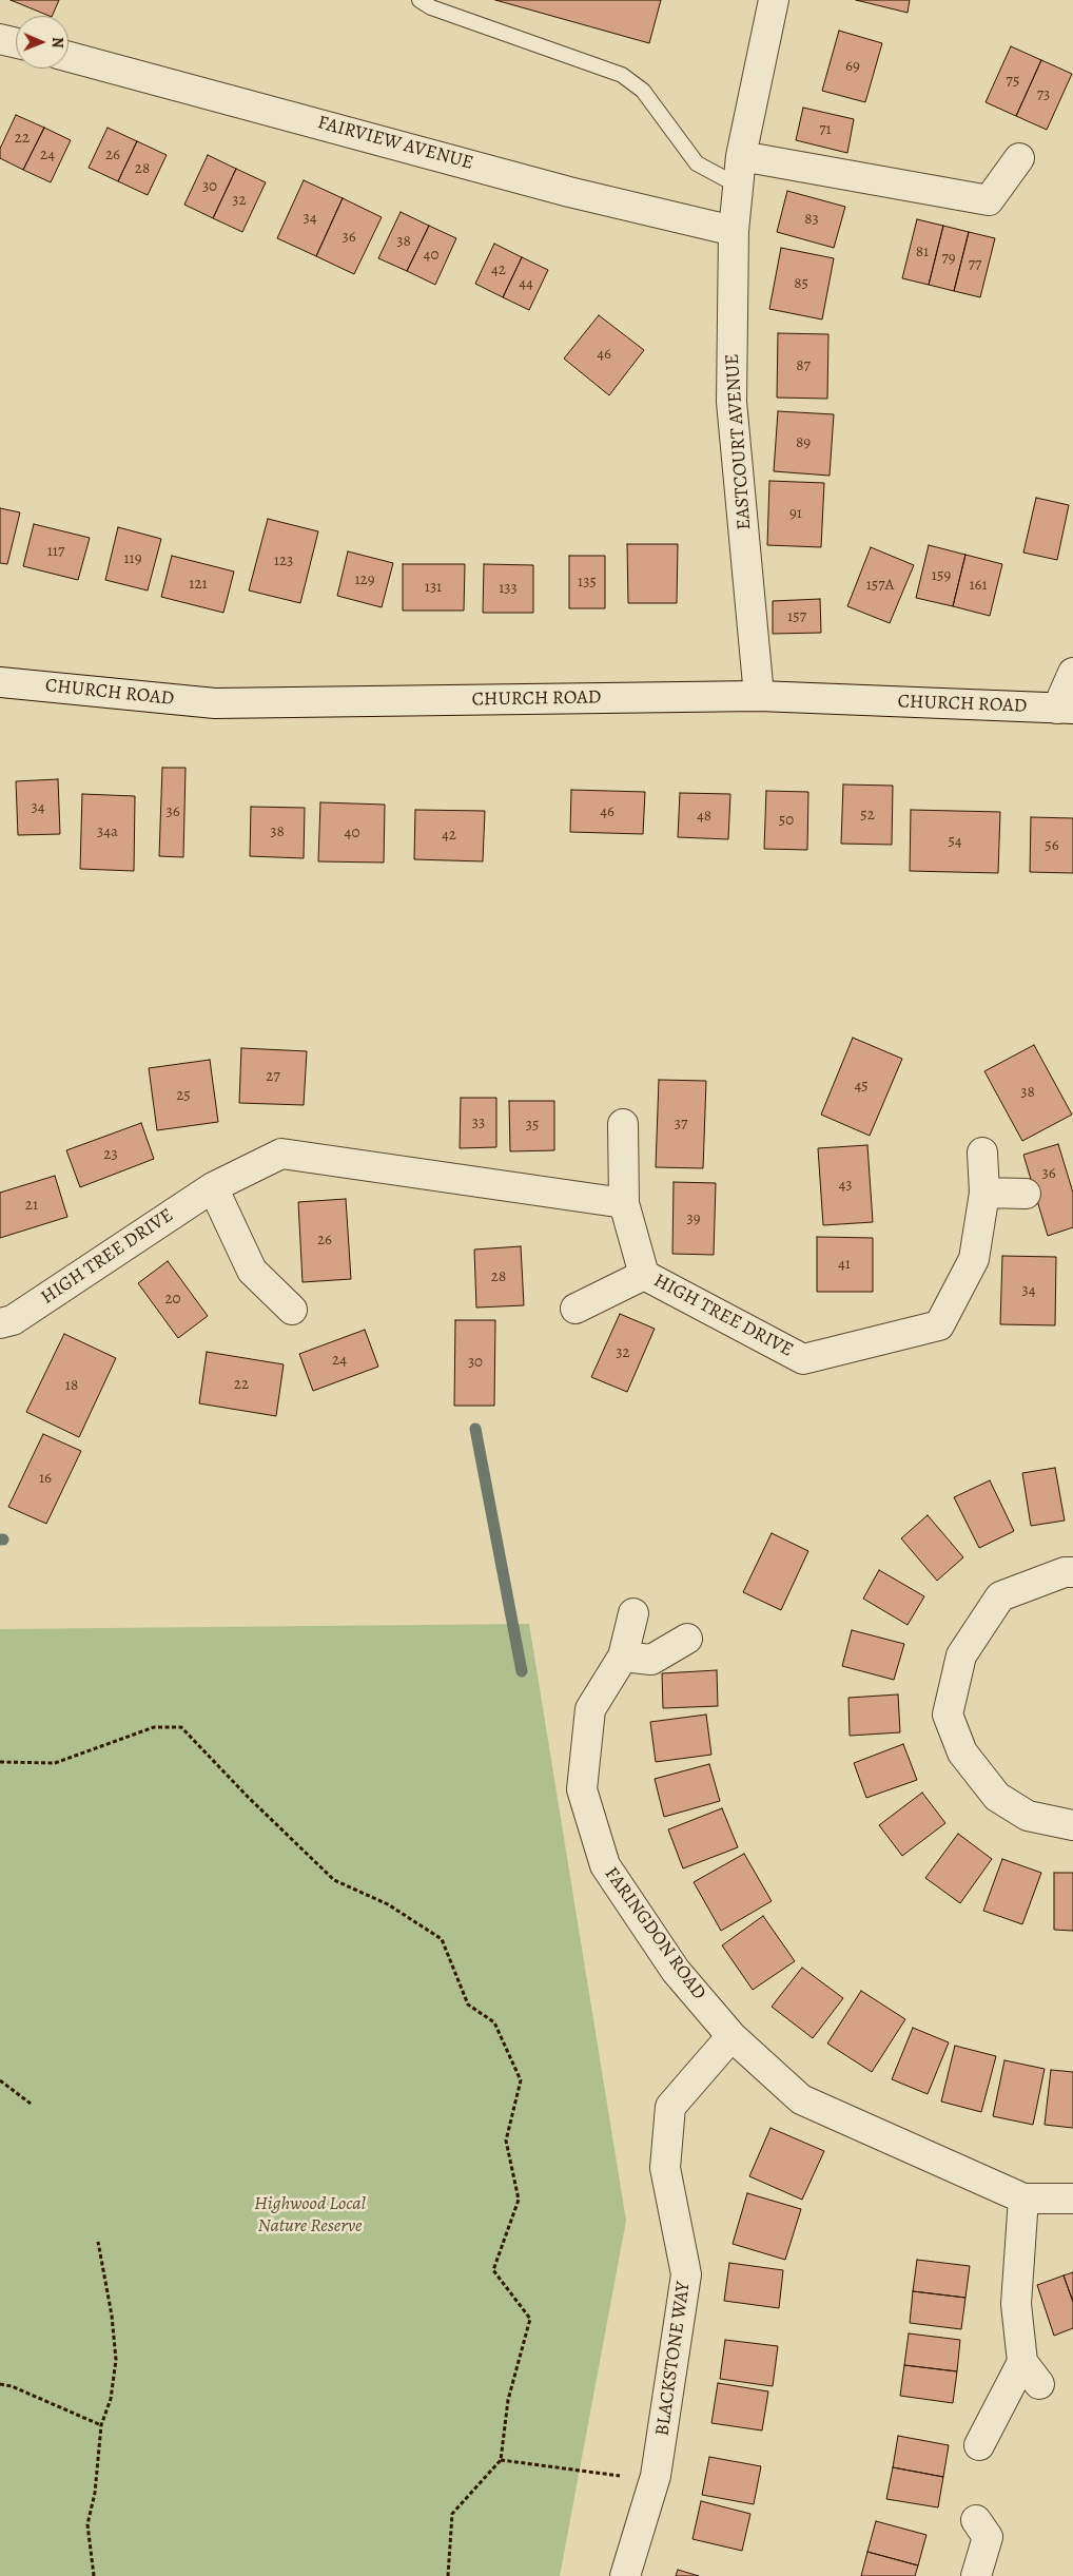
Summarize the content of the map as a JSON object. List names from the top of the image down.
{
  "streets": {
    "street": [
      "FAIRVIEW AVENUE",
      "EASTCOURT AVENUE",
      "CHURCH ROAD",
      "HIGH TREE DRIVE",
      "FARINGDON ROAD",
      "BLACKSTONE WAY"
    ]
  },
  "crossings": [
    ["FAIRVIEW AVENUE", "EASTCOURT AVENUE"],
    ["EASTCOURT AVENUE", "CHURCH ROAD"],
    ["FARINGDON ROAD", "BLACKSTONE WAY"]
  ],
  "parks": ["Highwood Local Nature Reserve"],
  "house_numbers": [
    "69",
    "75",
    "73",
    "71",
    "22",
    "24",
    "26",
    "28",
    "30",
    "32",
    "34",
    "83",
    "36",
    "38",
    "81",
    "40",
    "79",
    "77",
    "42",
    "44",
    "85",
    "46",
    "87",
    "89",
    "91",
    "117",
    "119",
    "123",
    "159",
    "129",
    "135",
    "121",
    "157A",
    "161",
    "131",
    "133",
    "157",
    "34",
    "36",
    "46",
    "52",
    "48",
    "50",
    "34a",
    "38",
    "40",
    "42",
    "54",
    "56",
    "27",
    "45",
    "38",
    "25",
    "33",
    "37",
    "35",
    "23",
    "36",
    "43",
    "21",
    "39",
    "26",
    "41",
    "28",
    "34",
    "20",
    "32",
    "24",
    "30",
    "22",
    "18",
    "16"
  ],
  "north": "right"
}
